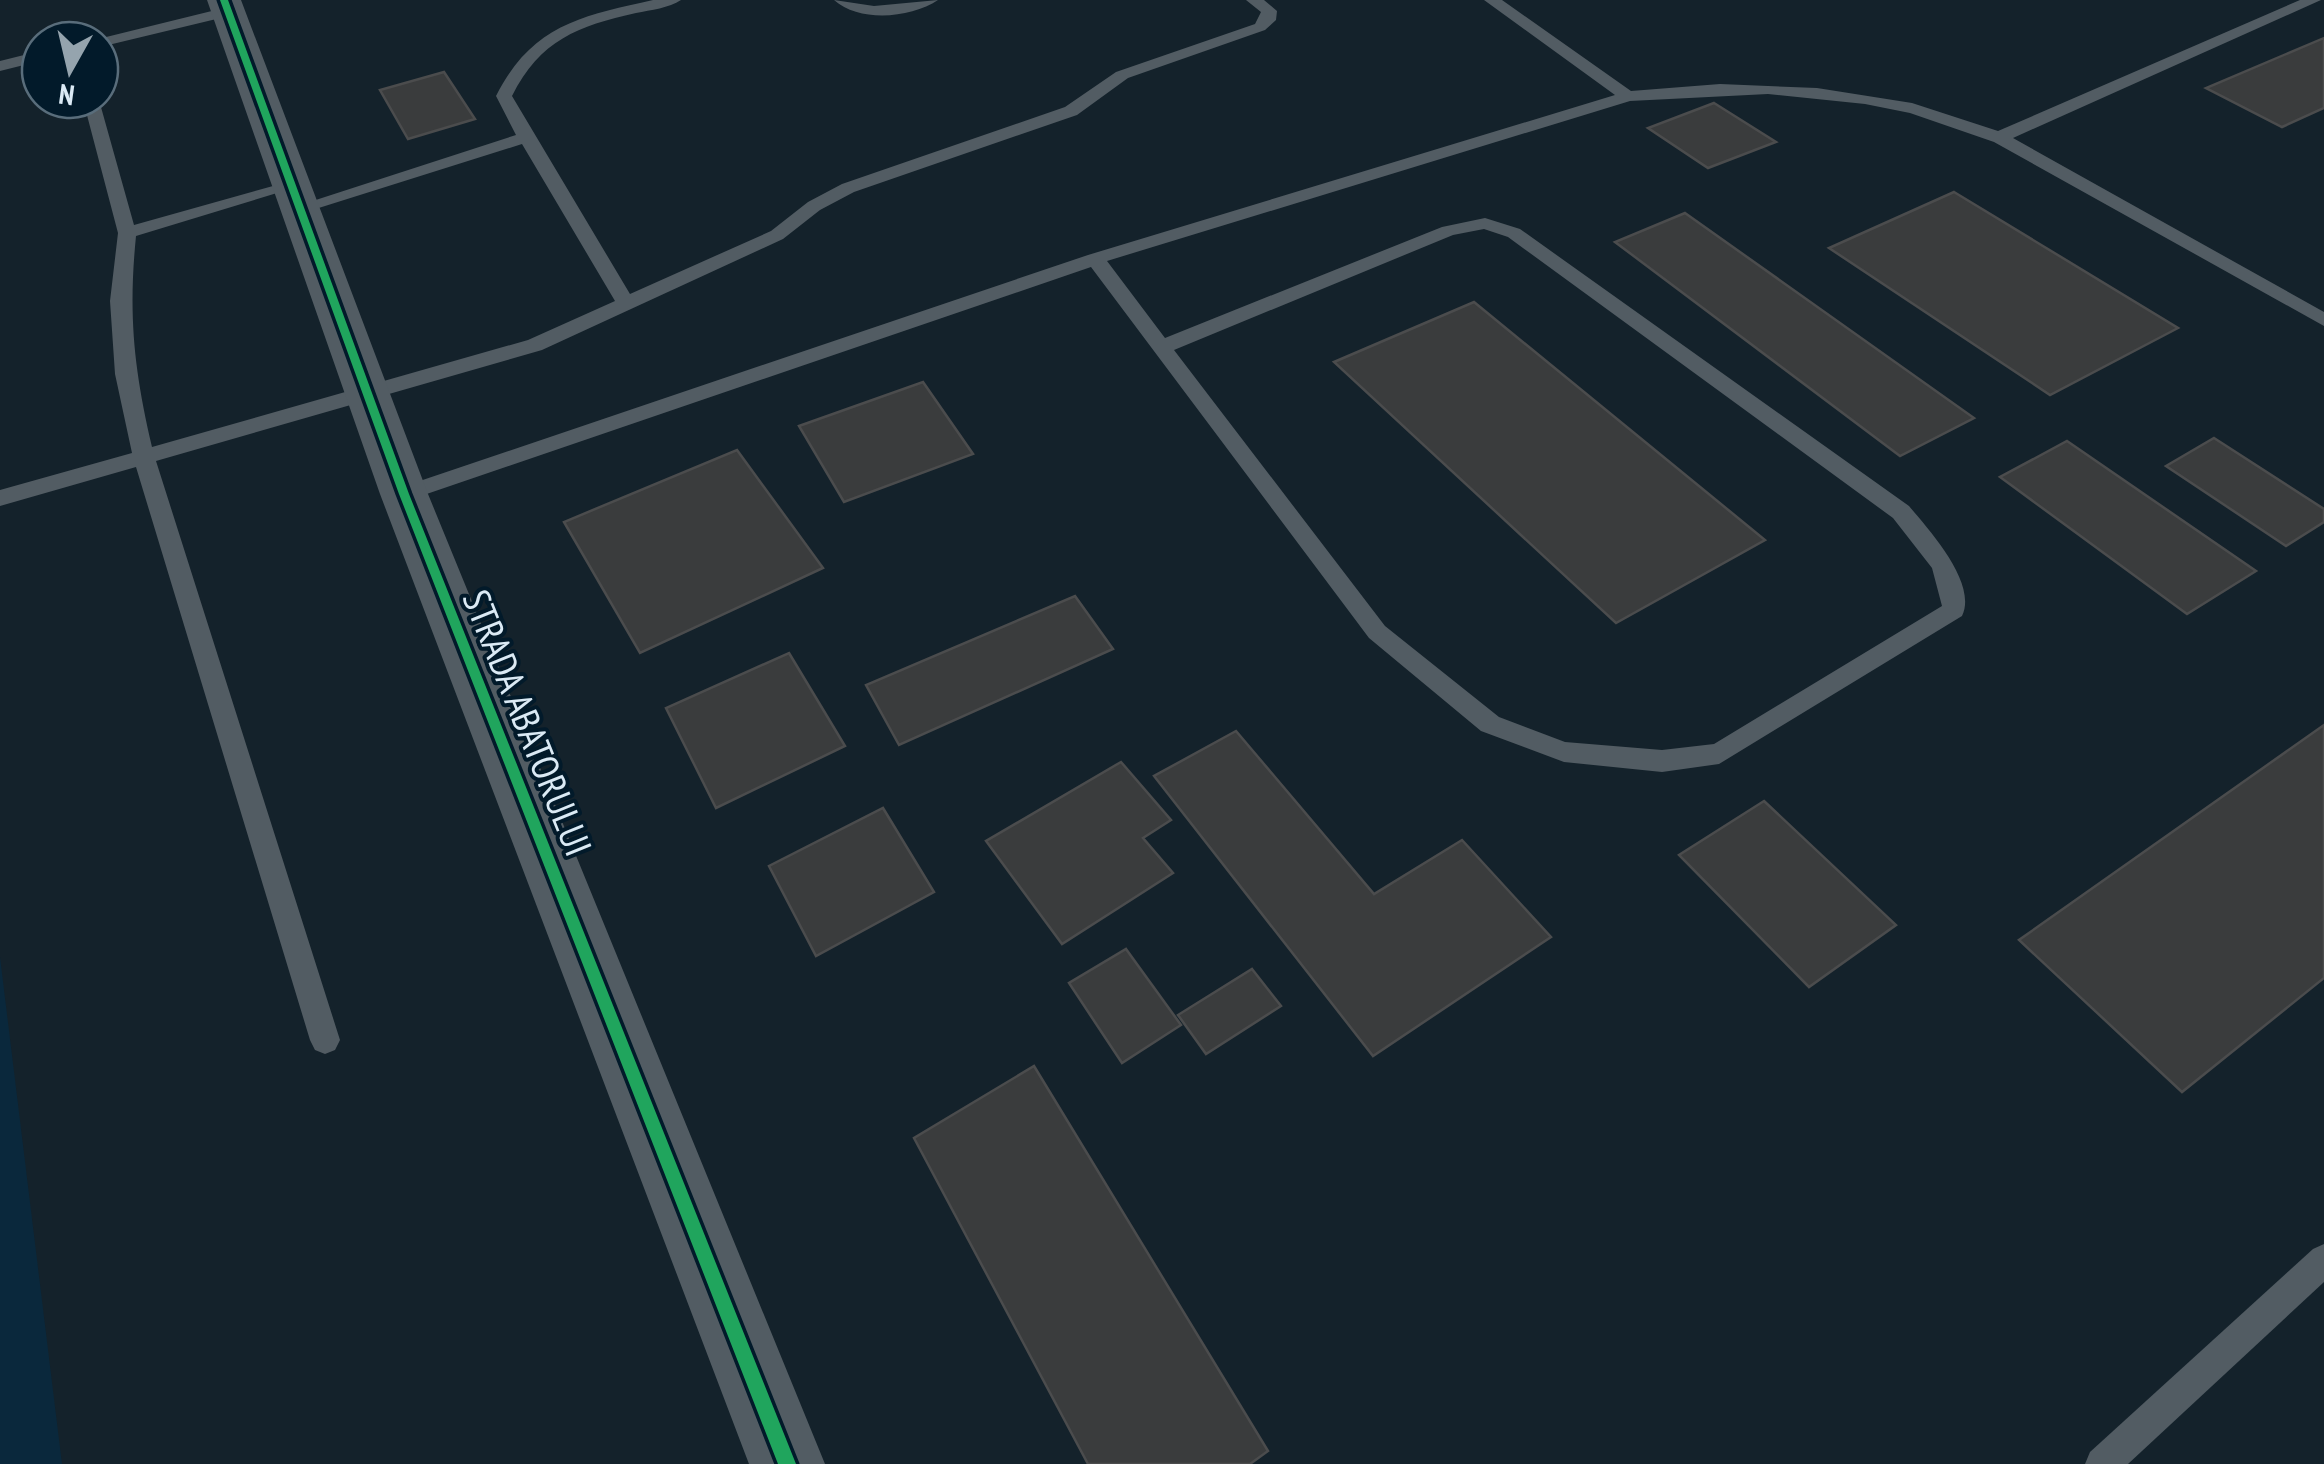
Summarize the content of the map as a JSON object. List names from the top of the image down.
{
  "streets": {
    "street": ["STRADA ABATORULUI"]
  },
  "north": "bottom"
}
